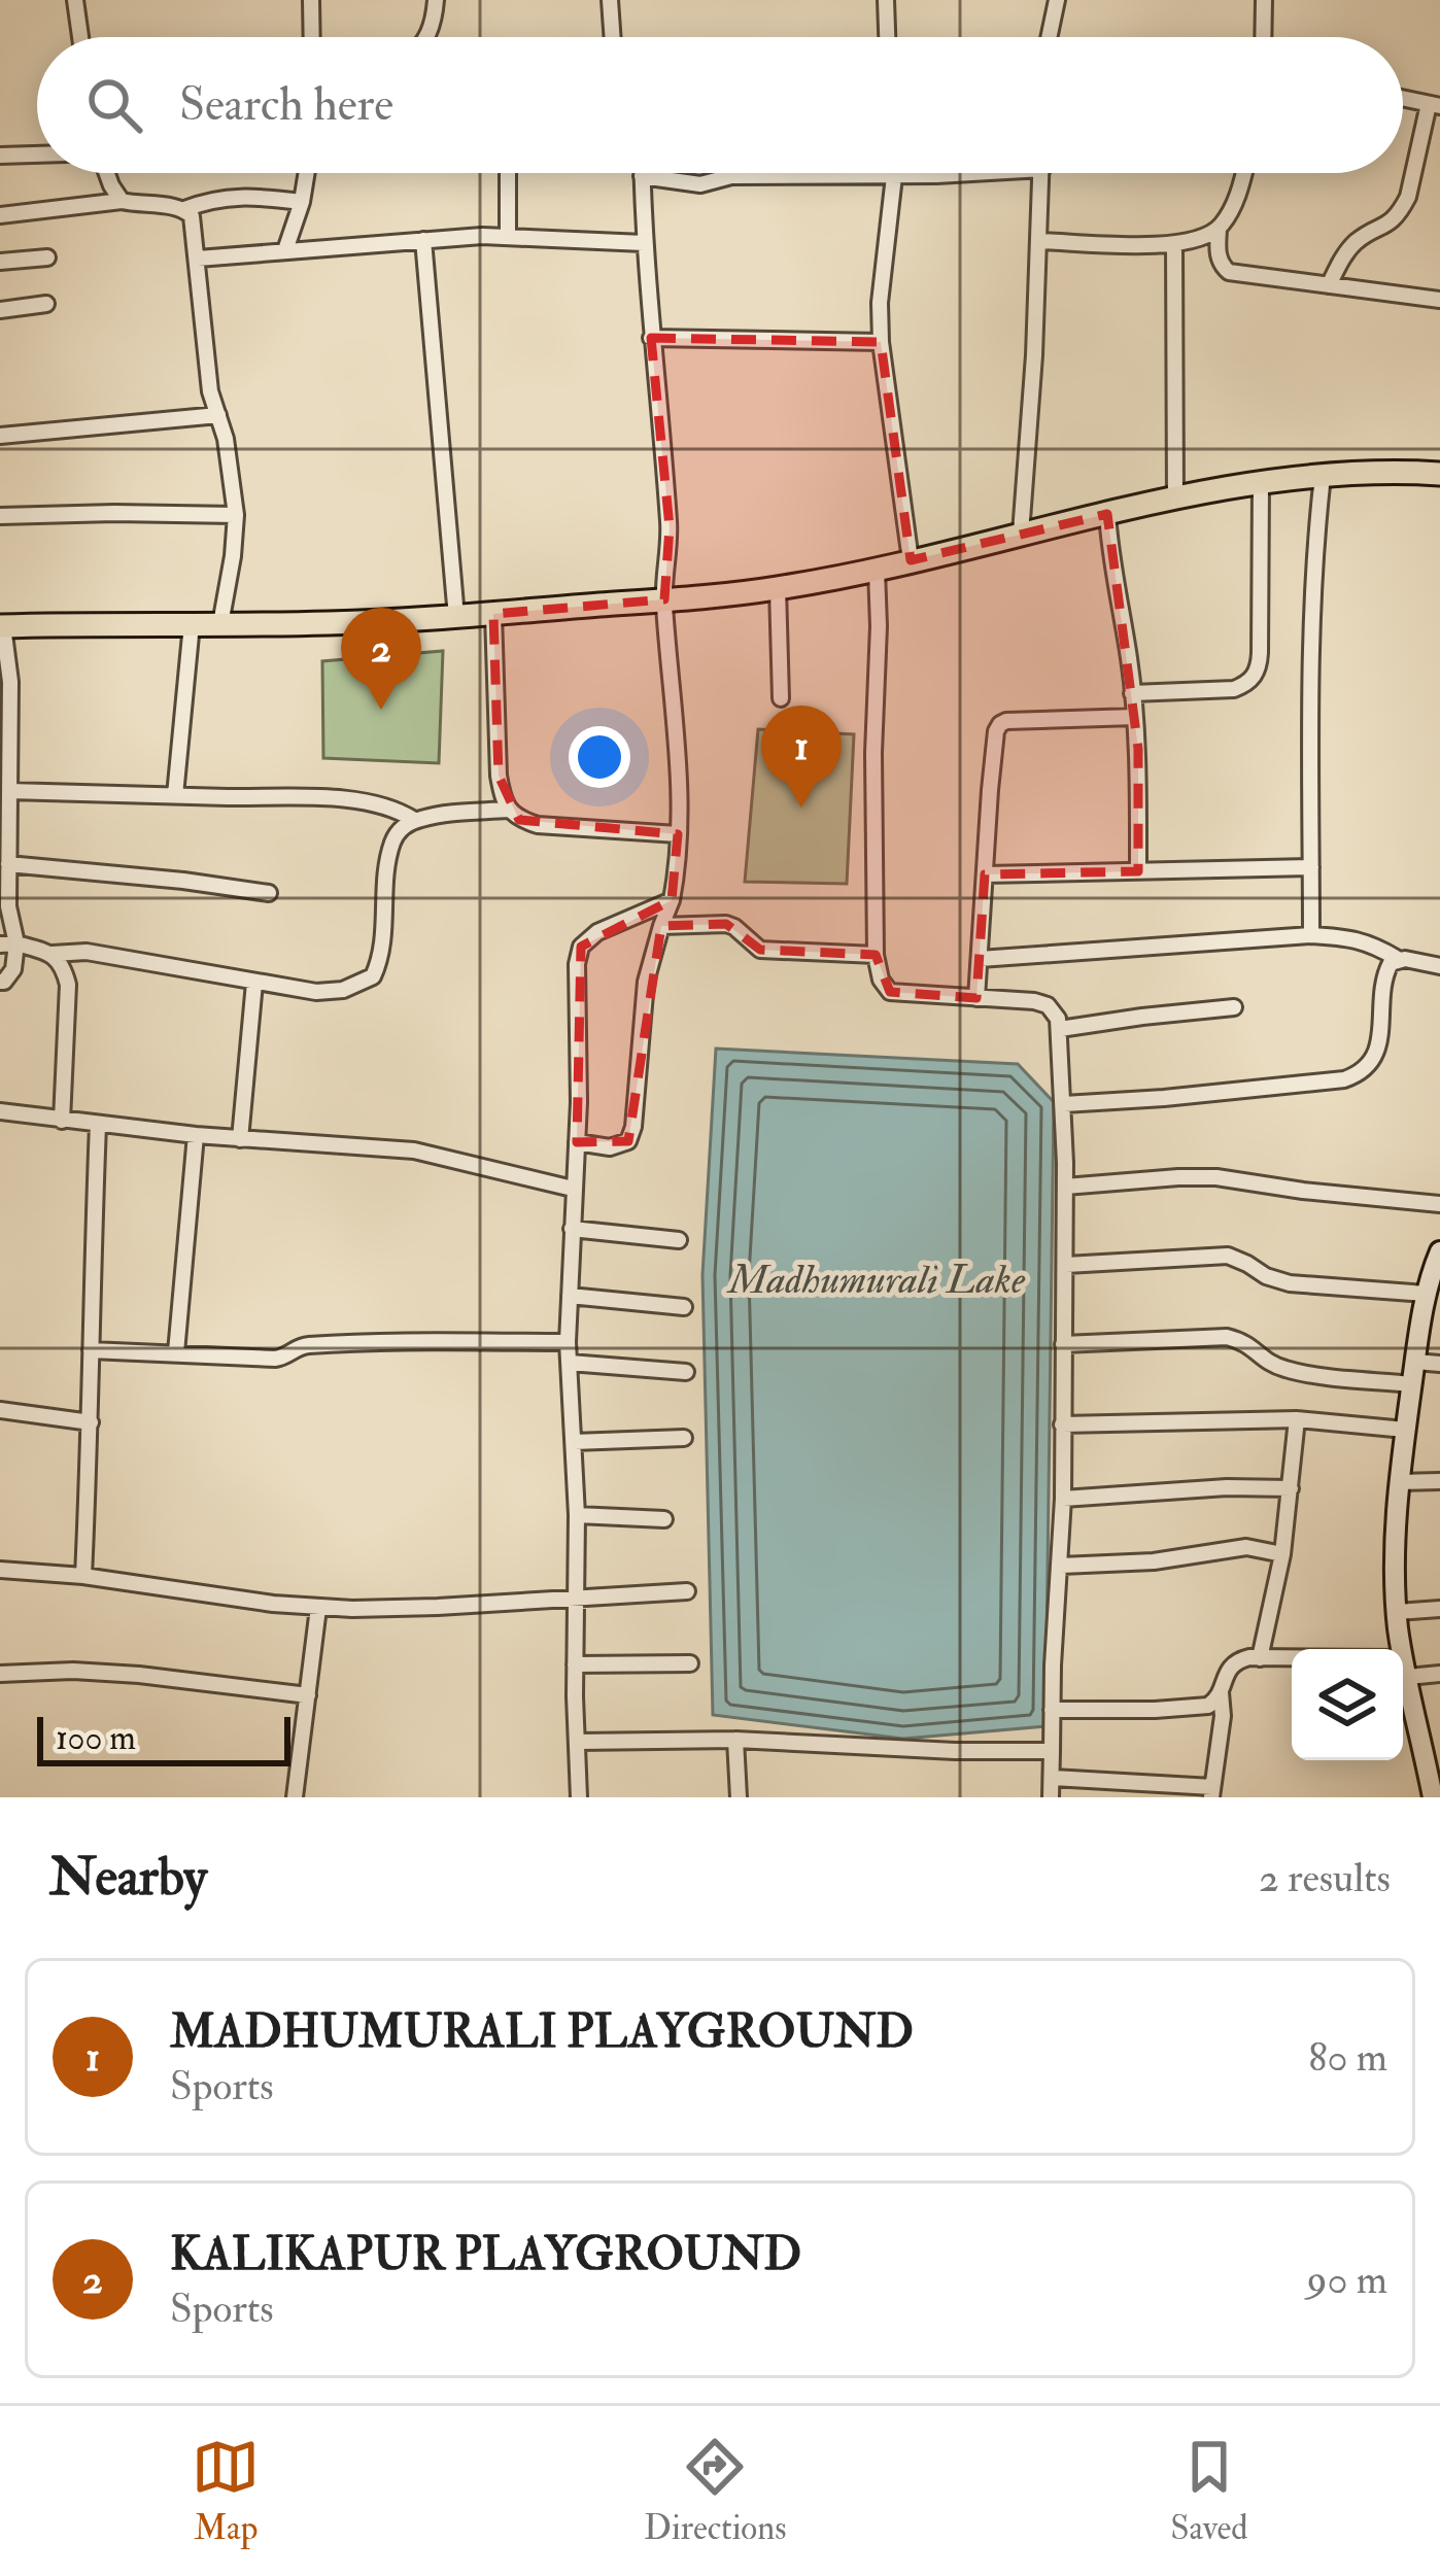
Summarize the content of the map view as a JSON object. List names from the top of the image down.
{
  "water": ["Madhumurali Lake"],
  "scale_bar": "100 m",
  "page": {
    "search": "Search here",
    "pins": ["2", "1"],
    "scale": "100 m",
    "heading": ["Nearby", "2 results"],
    "list": [
      {
        "mark": "1",
        "name": "MADHUMURALI PLAYGROUND",
        "note": "Sports",
        "value": "80 m"
      },
      {
        "mark": "2",
        "name": "KALIKAPUR PLAYGROUND",
        "note": "Sports",
        "value": "90 m"
      }
    ],
    "nav": ["Map", "Directions", "Saved"]
  }
}
